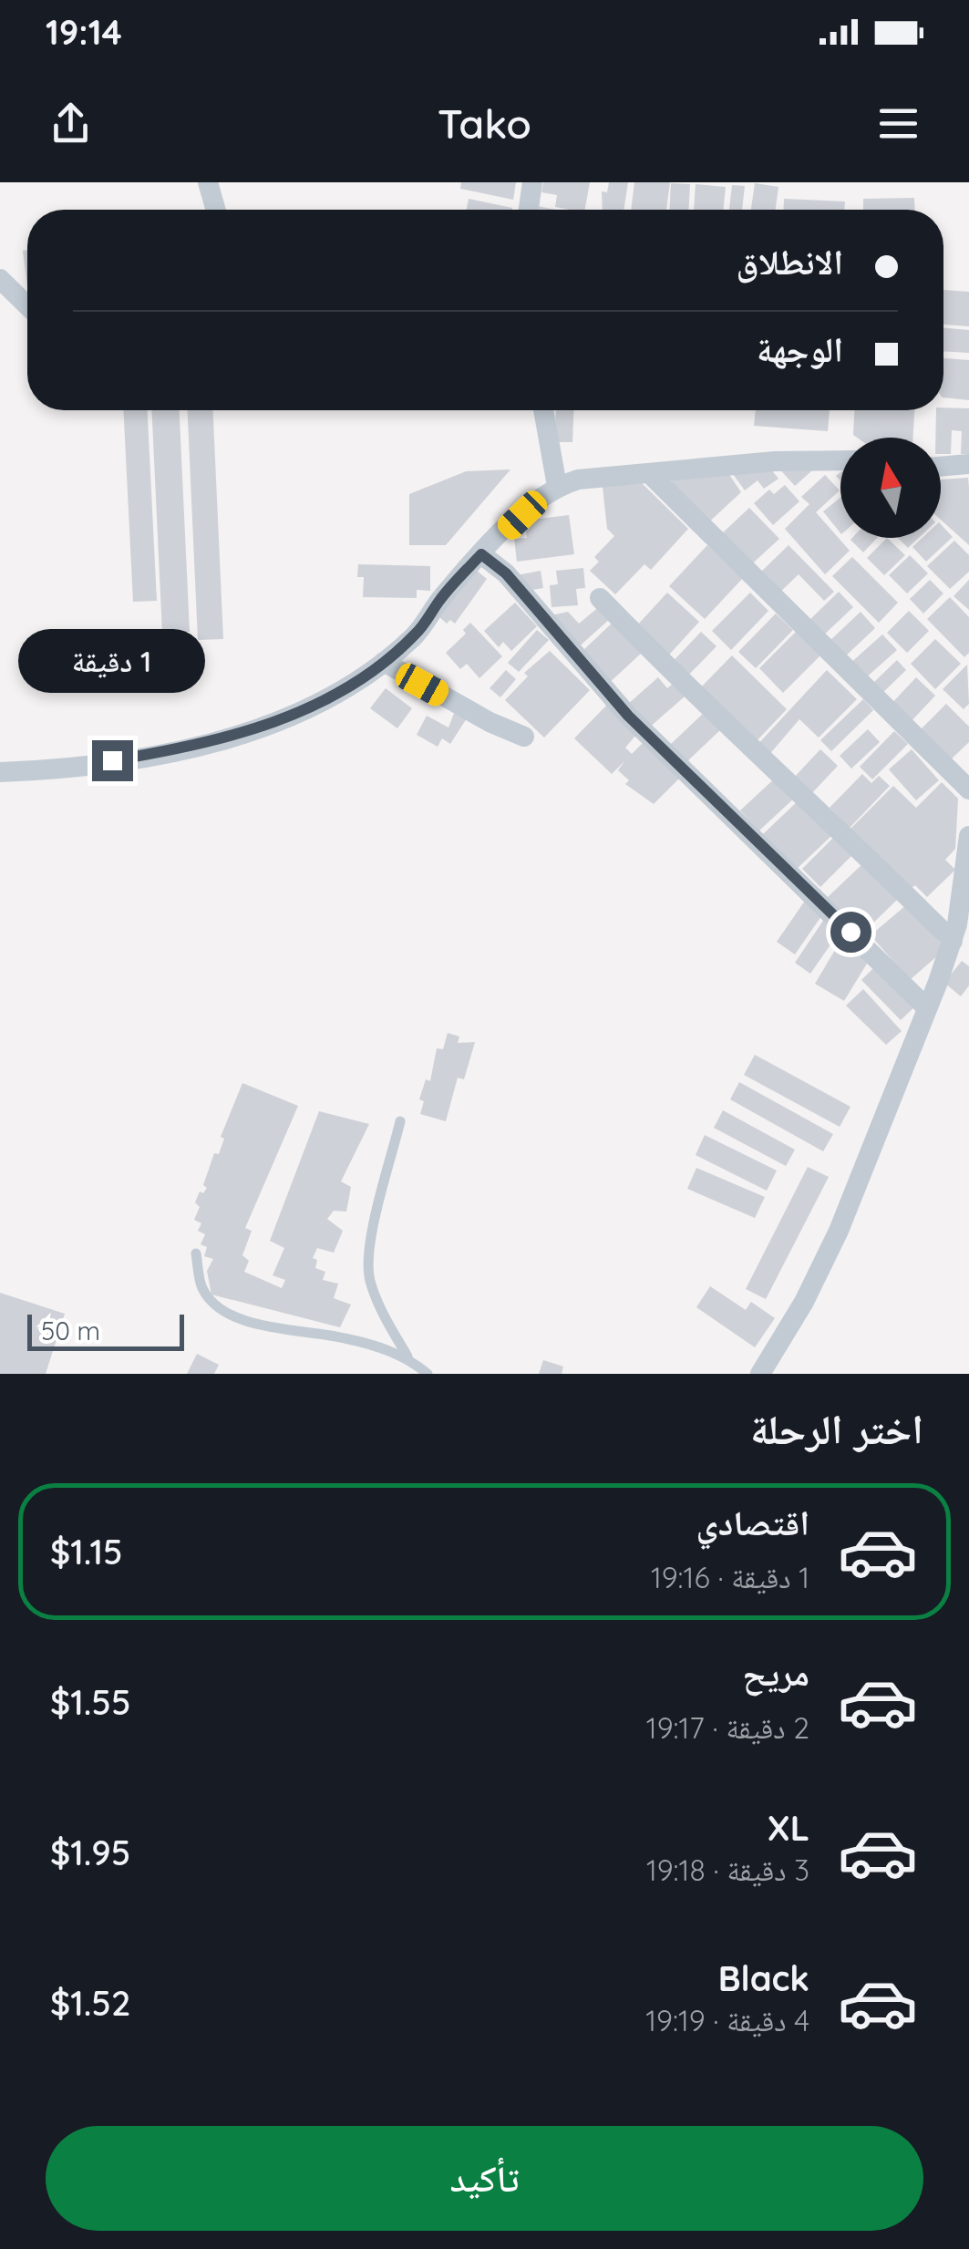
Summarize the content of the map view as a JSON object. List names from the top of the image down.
{
  "scale_bar": "50 m",
  "north": "top",
  "page": {
    "status": "19:14",
    "header": "Tako",
    "banner": ["الانطلاق", "الوجهة"],
    "bubble": "1 دقيقة",
    "scale": "50 m",
    "heading": "اختر الرحلة",
    "list": [
      {
        "name": "اقتصادي",
        "note": "1 دقيقة · 19:16",
        "value": "$1.15"
      },
      {
        "name": "مريح",
        "note": "2 دقيقة · 19:17",
        "value": "$1.55"
      },
      {
        "name": "XL",
        "note": "3 دقيقة · 19:18",
        "value": "$1.95"
      },
      {
        "name": "Black",
        "note": "4 دقيقة · 19:19",
        "value": "$1.52"
      }
    ],
    "buttons": "تأكيد"
  }
}
